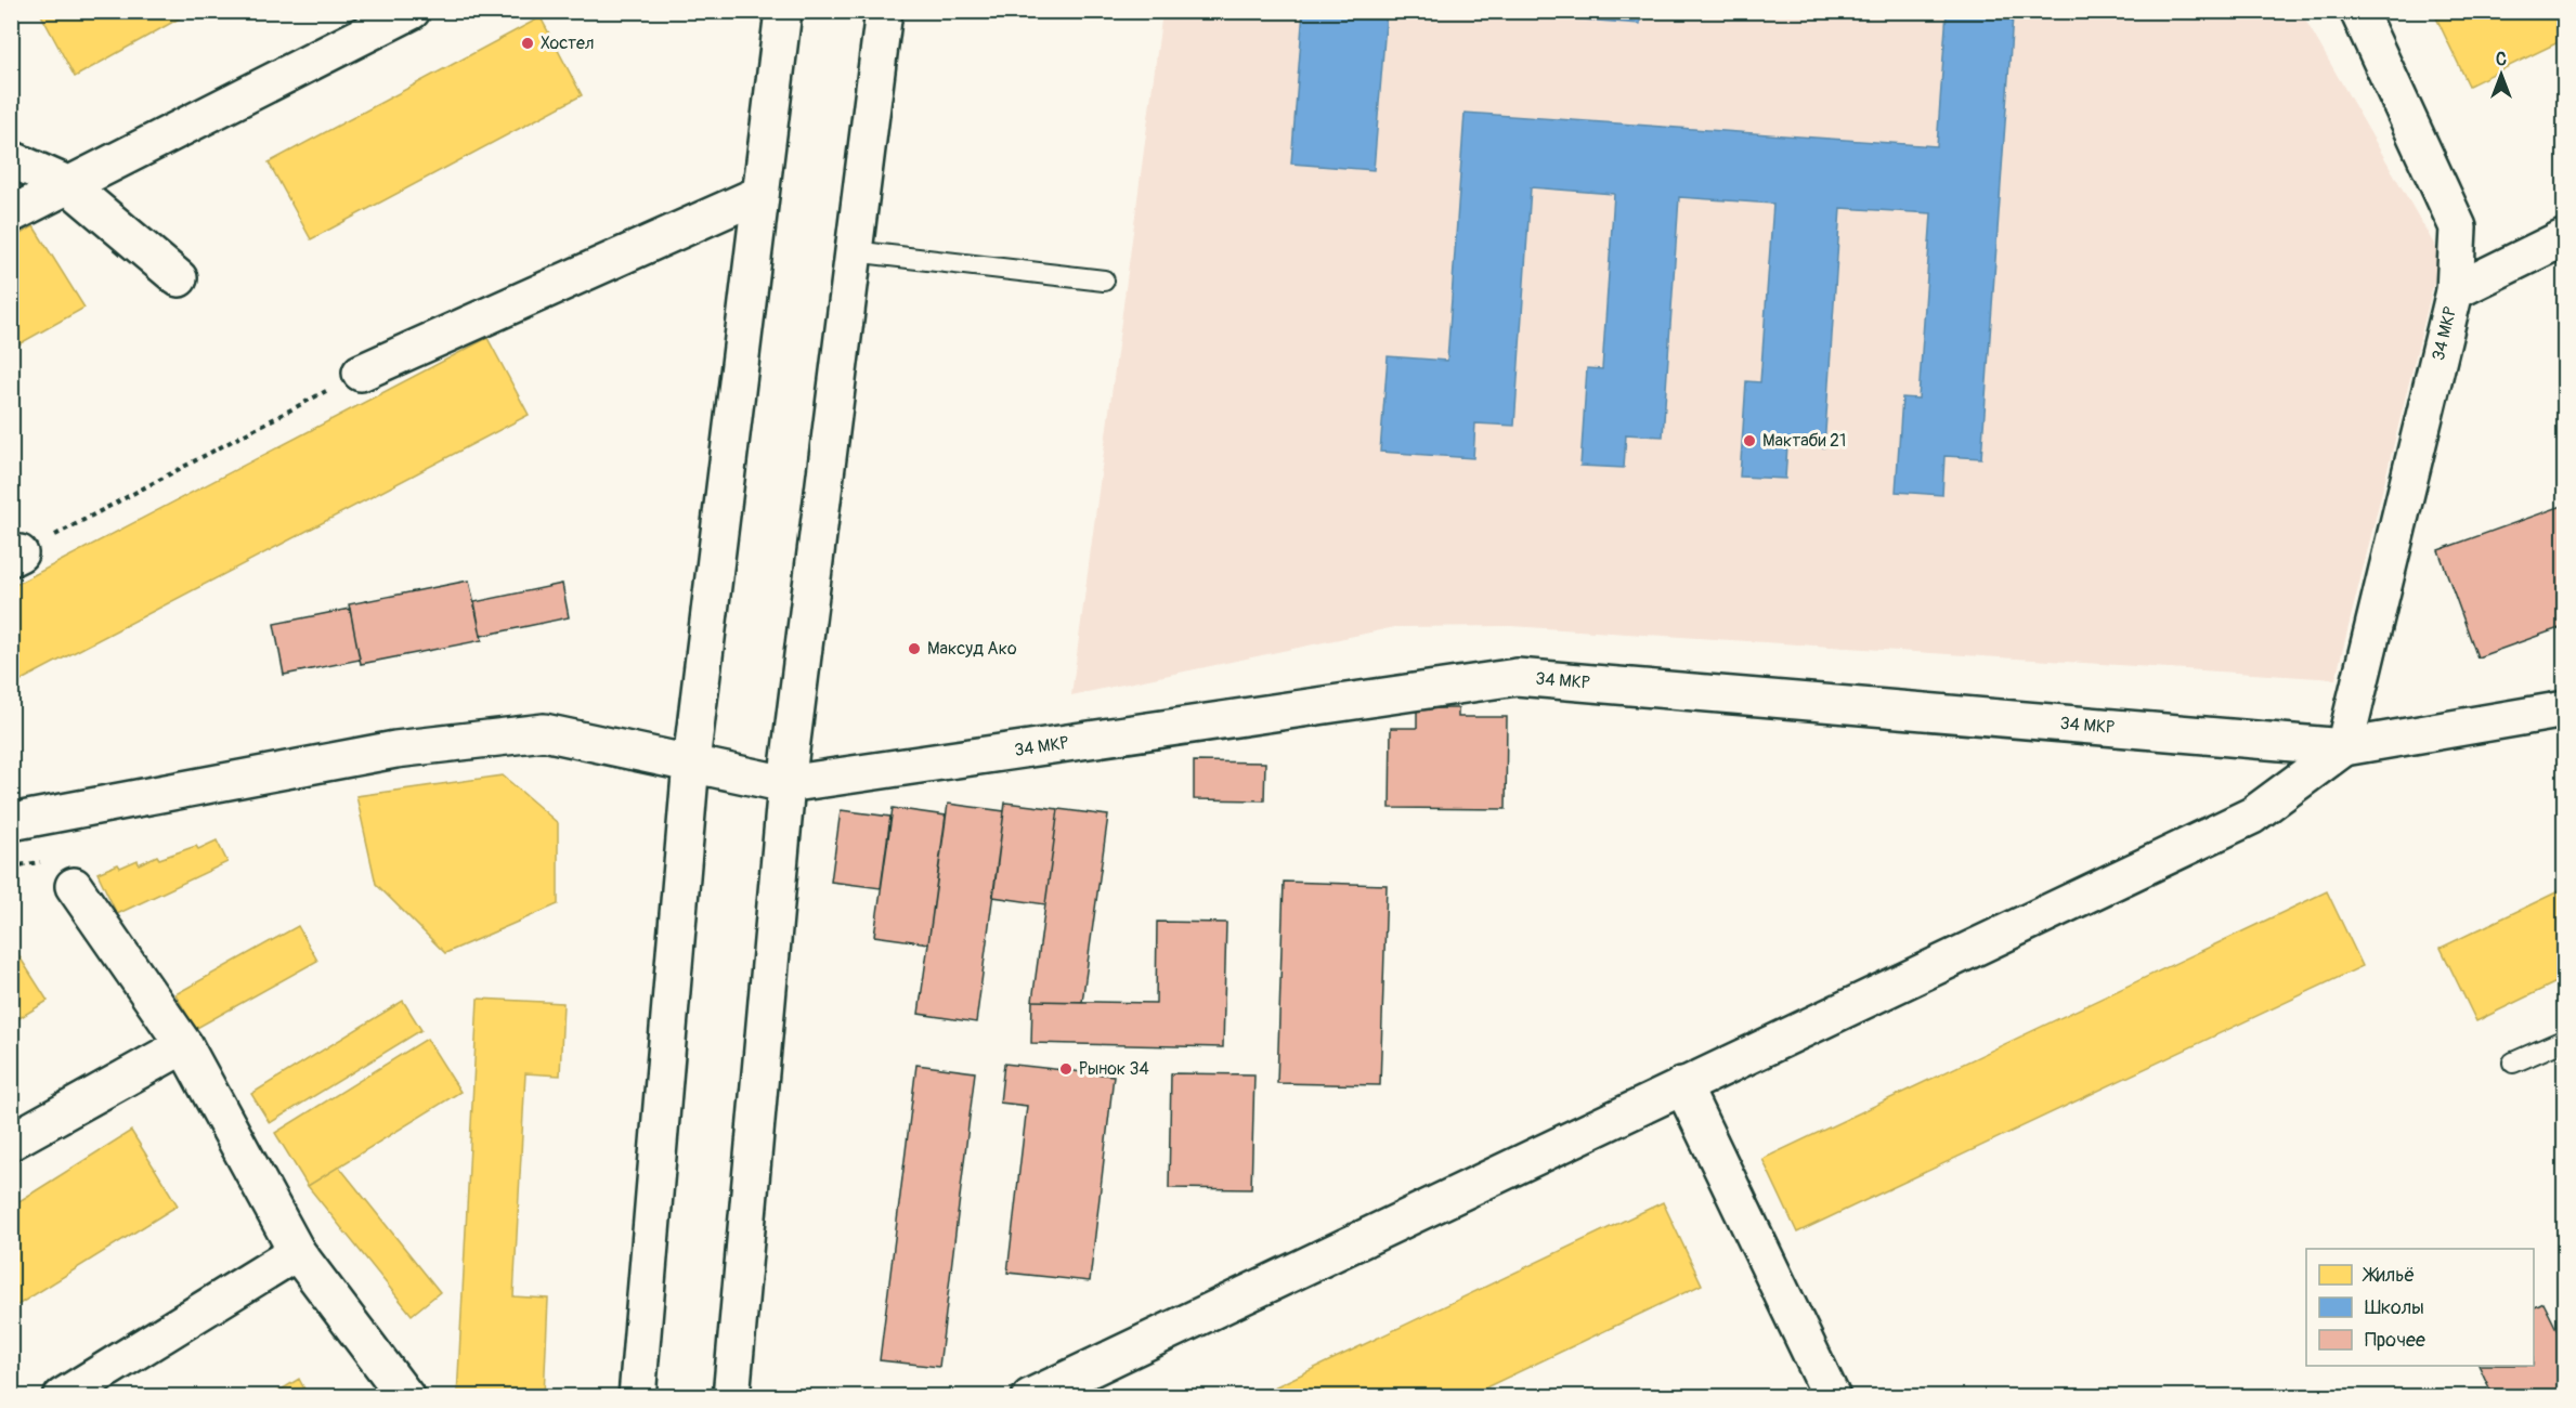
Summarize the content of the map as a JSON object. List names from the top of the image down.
{
  "streets": {
    "street": ["34 МКР"]
  },
  "places": [
    "Хостел",
    "Мактаби 21",
    "Максуд Ако",
    "Рынок 34"
  ],
  "legend": ["Жильё", "Школы", "Прочее"],
  "north": "top"
}
